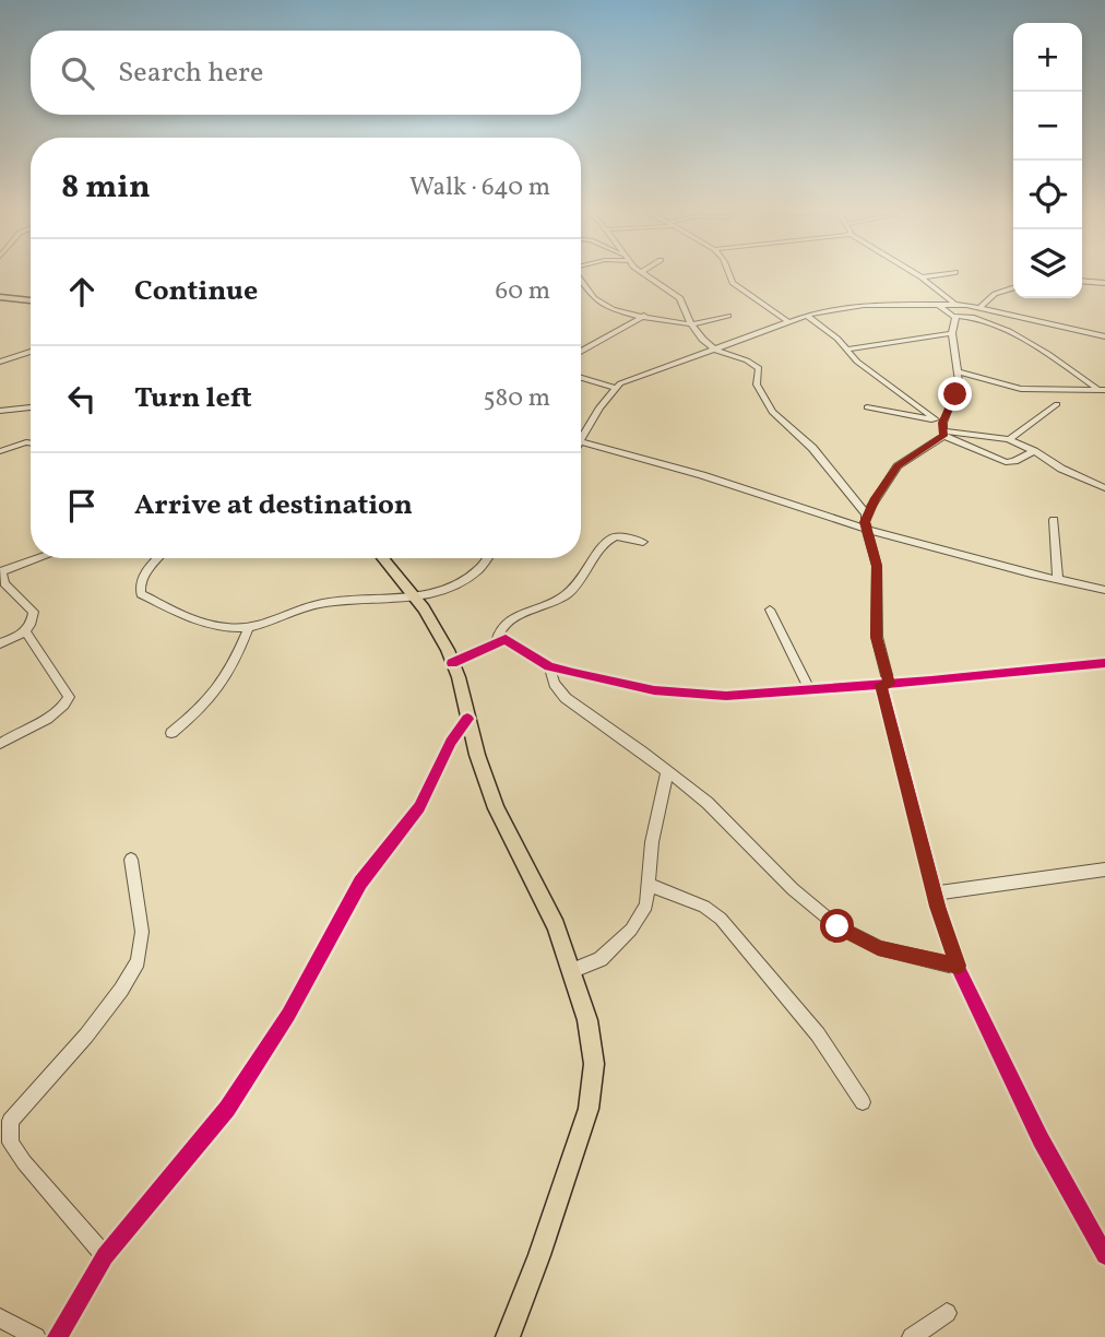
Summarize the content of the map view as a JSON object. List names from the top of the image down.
{
  "page": {
    "map_buttons": ["+", "−"],
    "search": "Search here",
    "heading": ["8 min", "Walk · 640 m"],
    "list": [
      ["Continue", "60 m"],
      ["Turn left", "580 m"],
      "Arrive at destination"
    ]
  }
}
